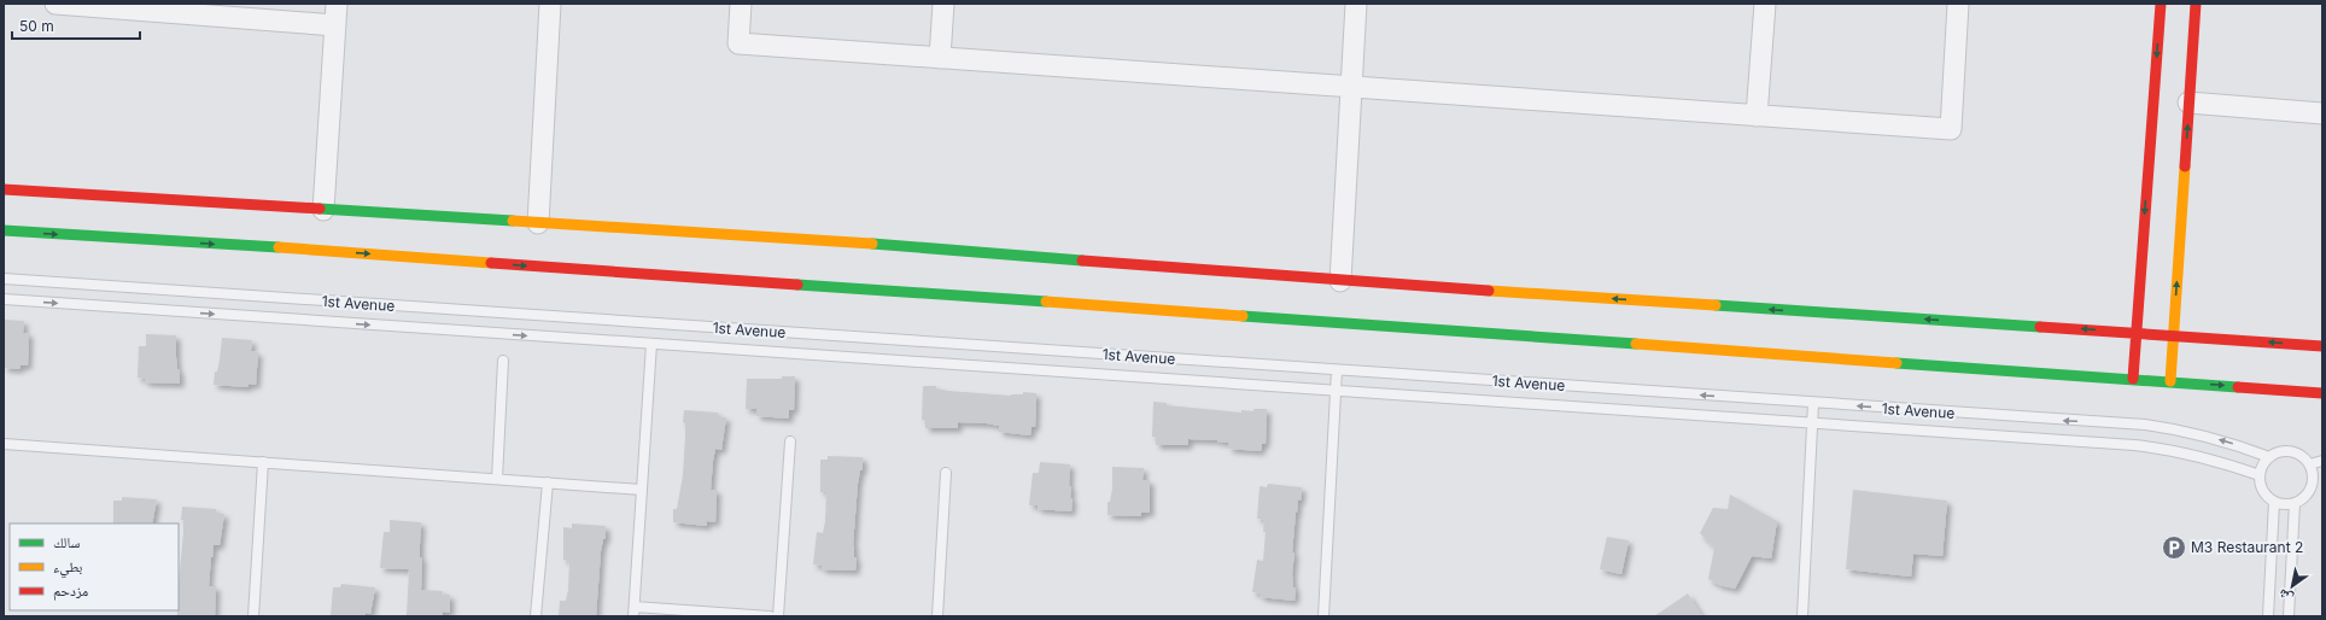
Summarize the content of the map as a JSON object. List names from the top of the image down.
{
  "streets": {
    "lane": ["1st Avenue"]
  },
  "places": {
    "parking": ["M3 Restaurant 2"]
  },
  "legend": ["سالك", "بطيء", "مزدحم"],
  "scale_bar": "50 m",
  "north": "bottom left"
}
